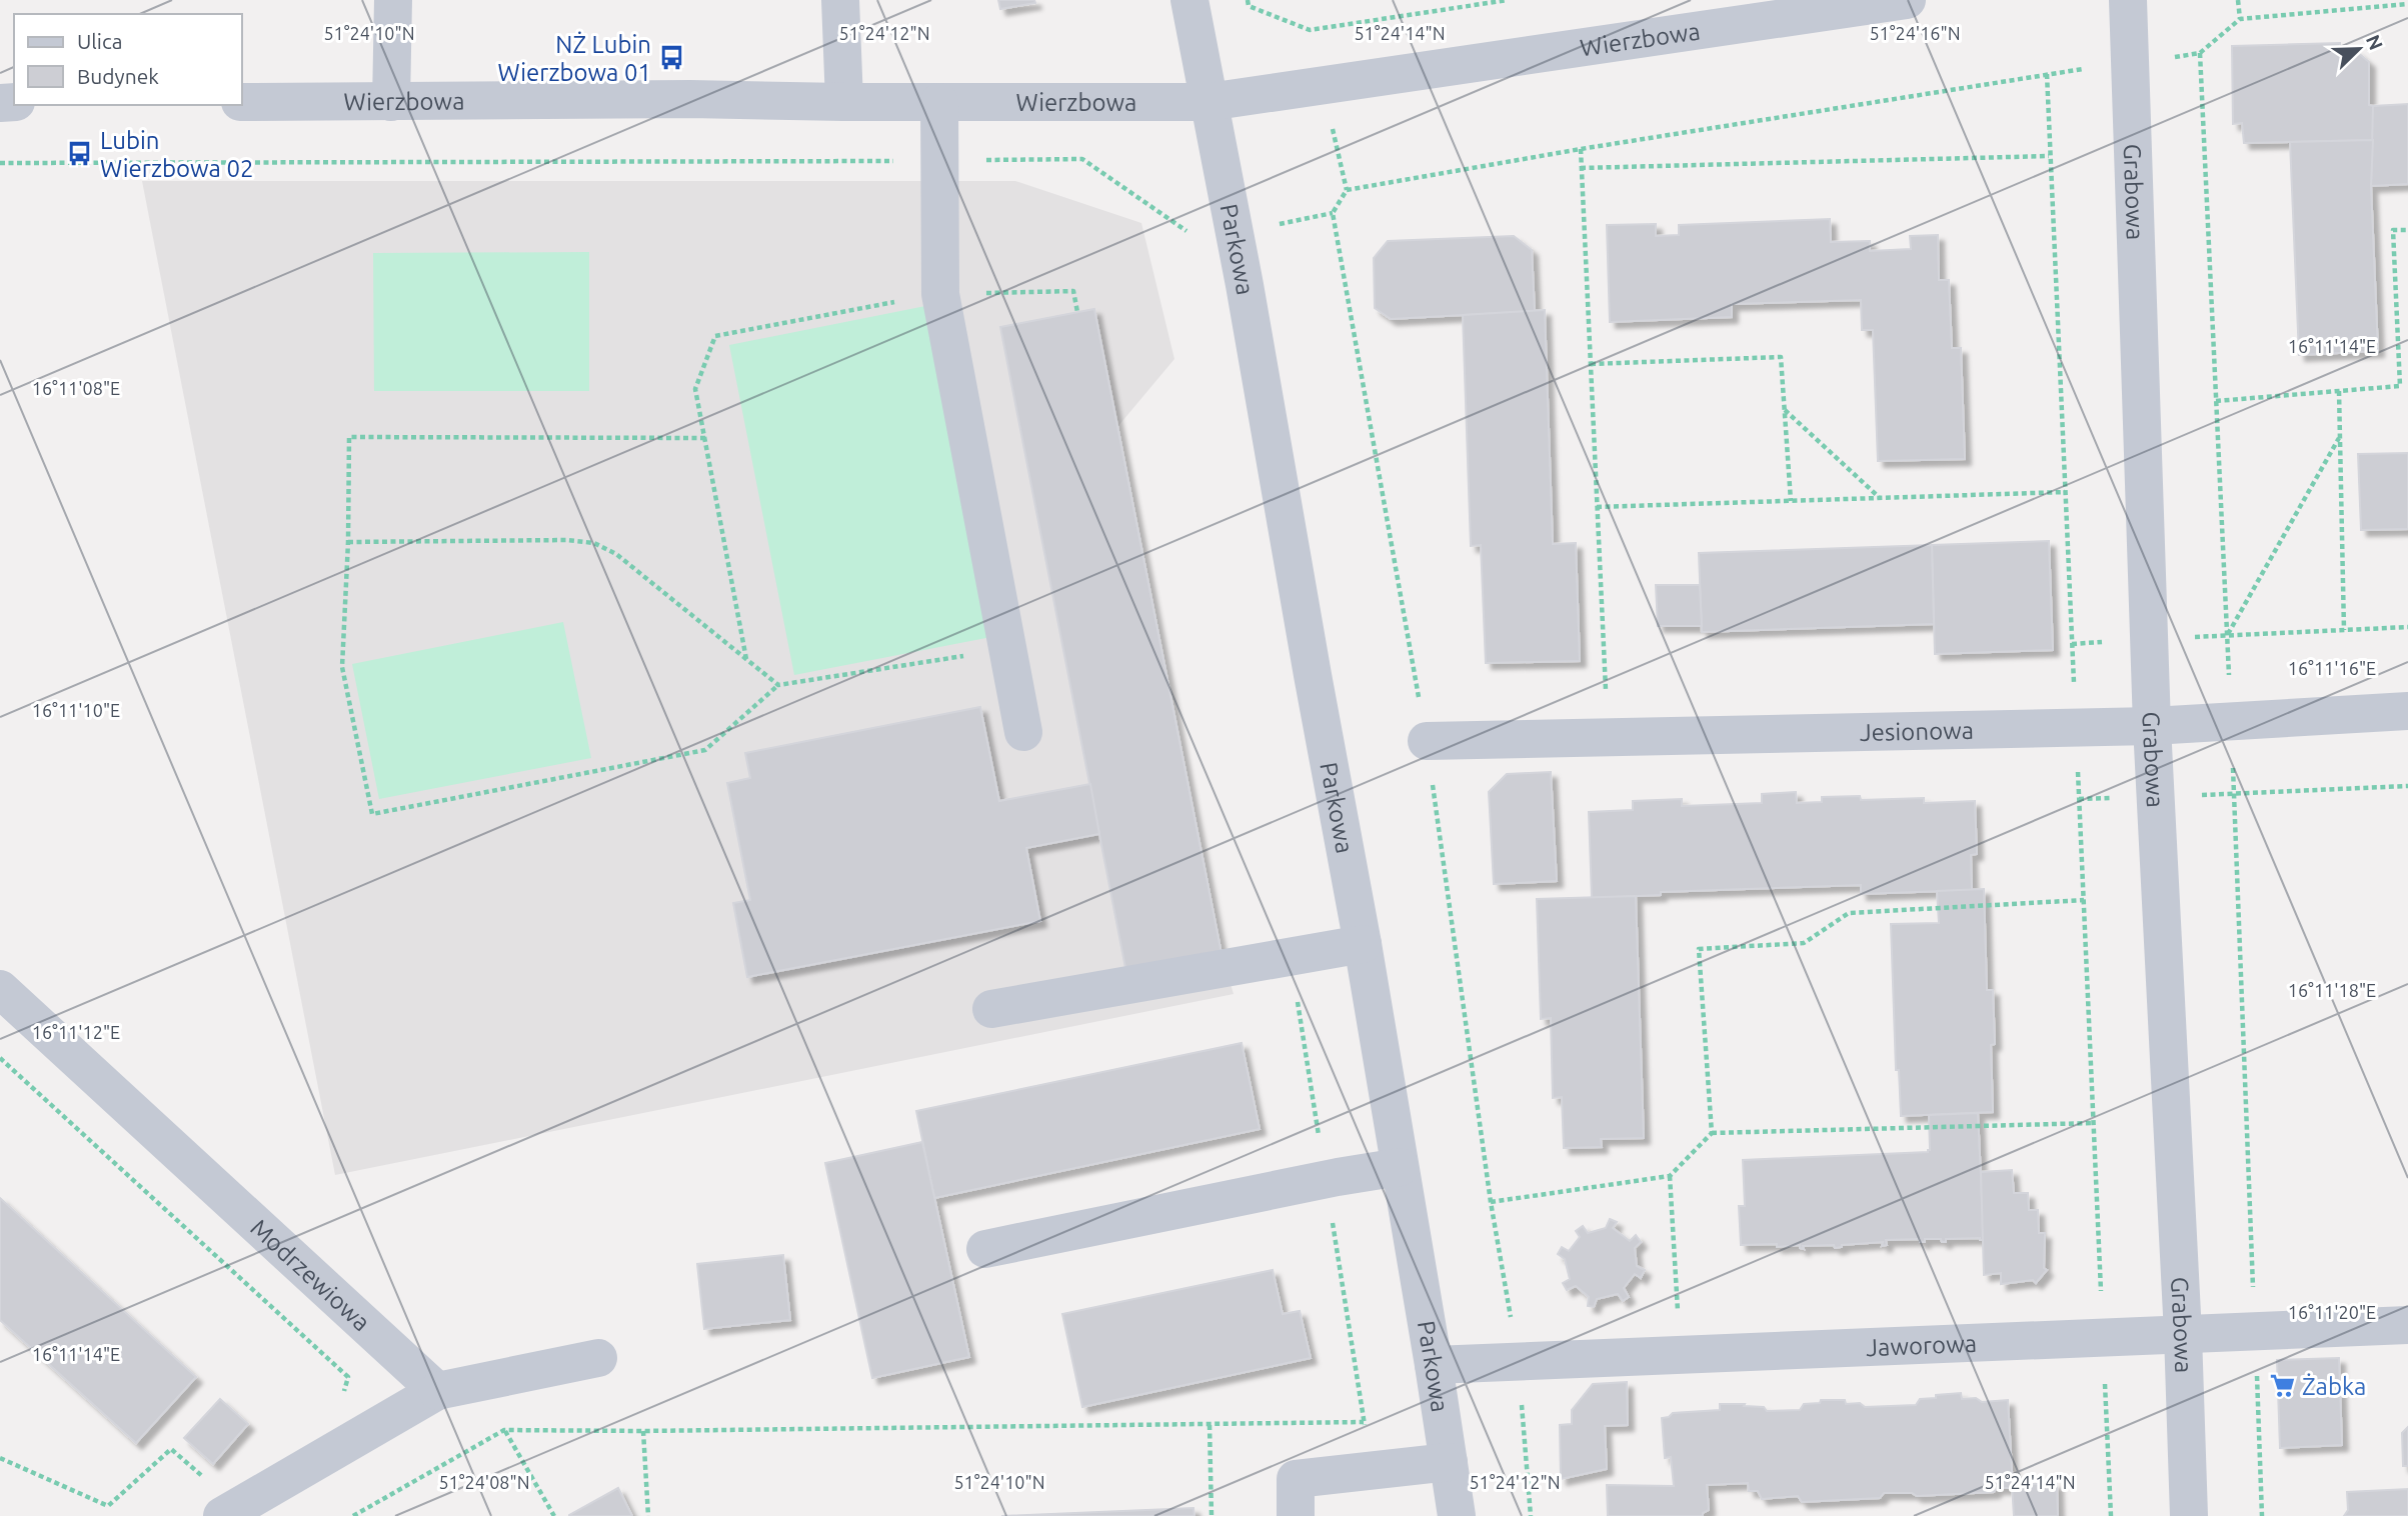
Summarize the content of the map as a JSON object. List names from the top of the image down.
{
  "streets": {
    "street": [
      "Wierzbowa",
      "Grabowa",
      "Parkowa",
      "Jesionowa",
      "Modrzewiowa",
      "Jaworowa"
    ]
  },
  "crossings": [
    ["Wierzbowa", "Parkowa"],
    ["Grabowa", "Jesionowa"],
    ["Grabowa", "Jaworowa"],
    ["Parkowa", "Jaworowa"]
  ],
  "places": {
    "bus stop": ["NŻ Lubin Wierzbowa 01", "Lubin Wierzbowa 02"],
    "supermarket": ["Żabka"]
  },
  "legend": ["Ulica", "Budynek"],
  "north": "top right",
  "coordinates": [
    "51°24'10\"N",
    "51°24'12\"N",
    "51°24'14\"N",
    "51°24'16\"N",
    "16°11'14\"E",
    "16°11'08\"E",
    "16°11'16\"E",
    "16°11'10\"E",
    "16°11'18\"E",
    "16°11'12\"E",
    "16°11'20\"E",
    "51°24'08\"N"
  ]
}
